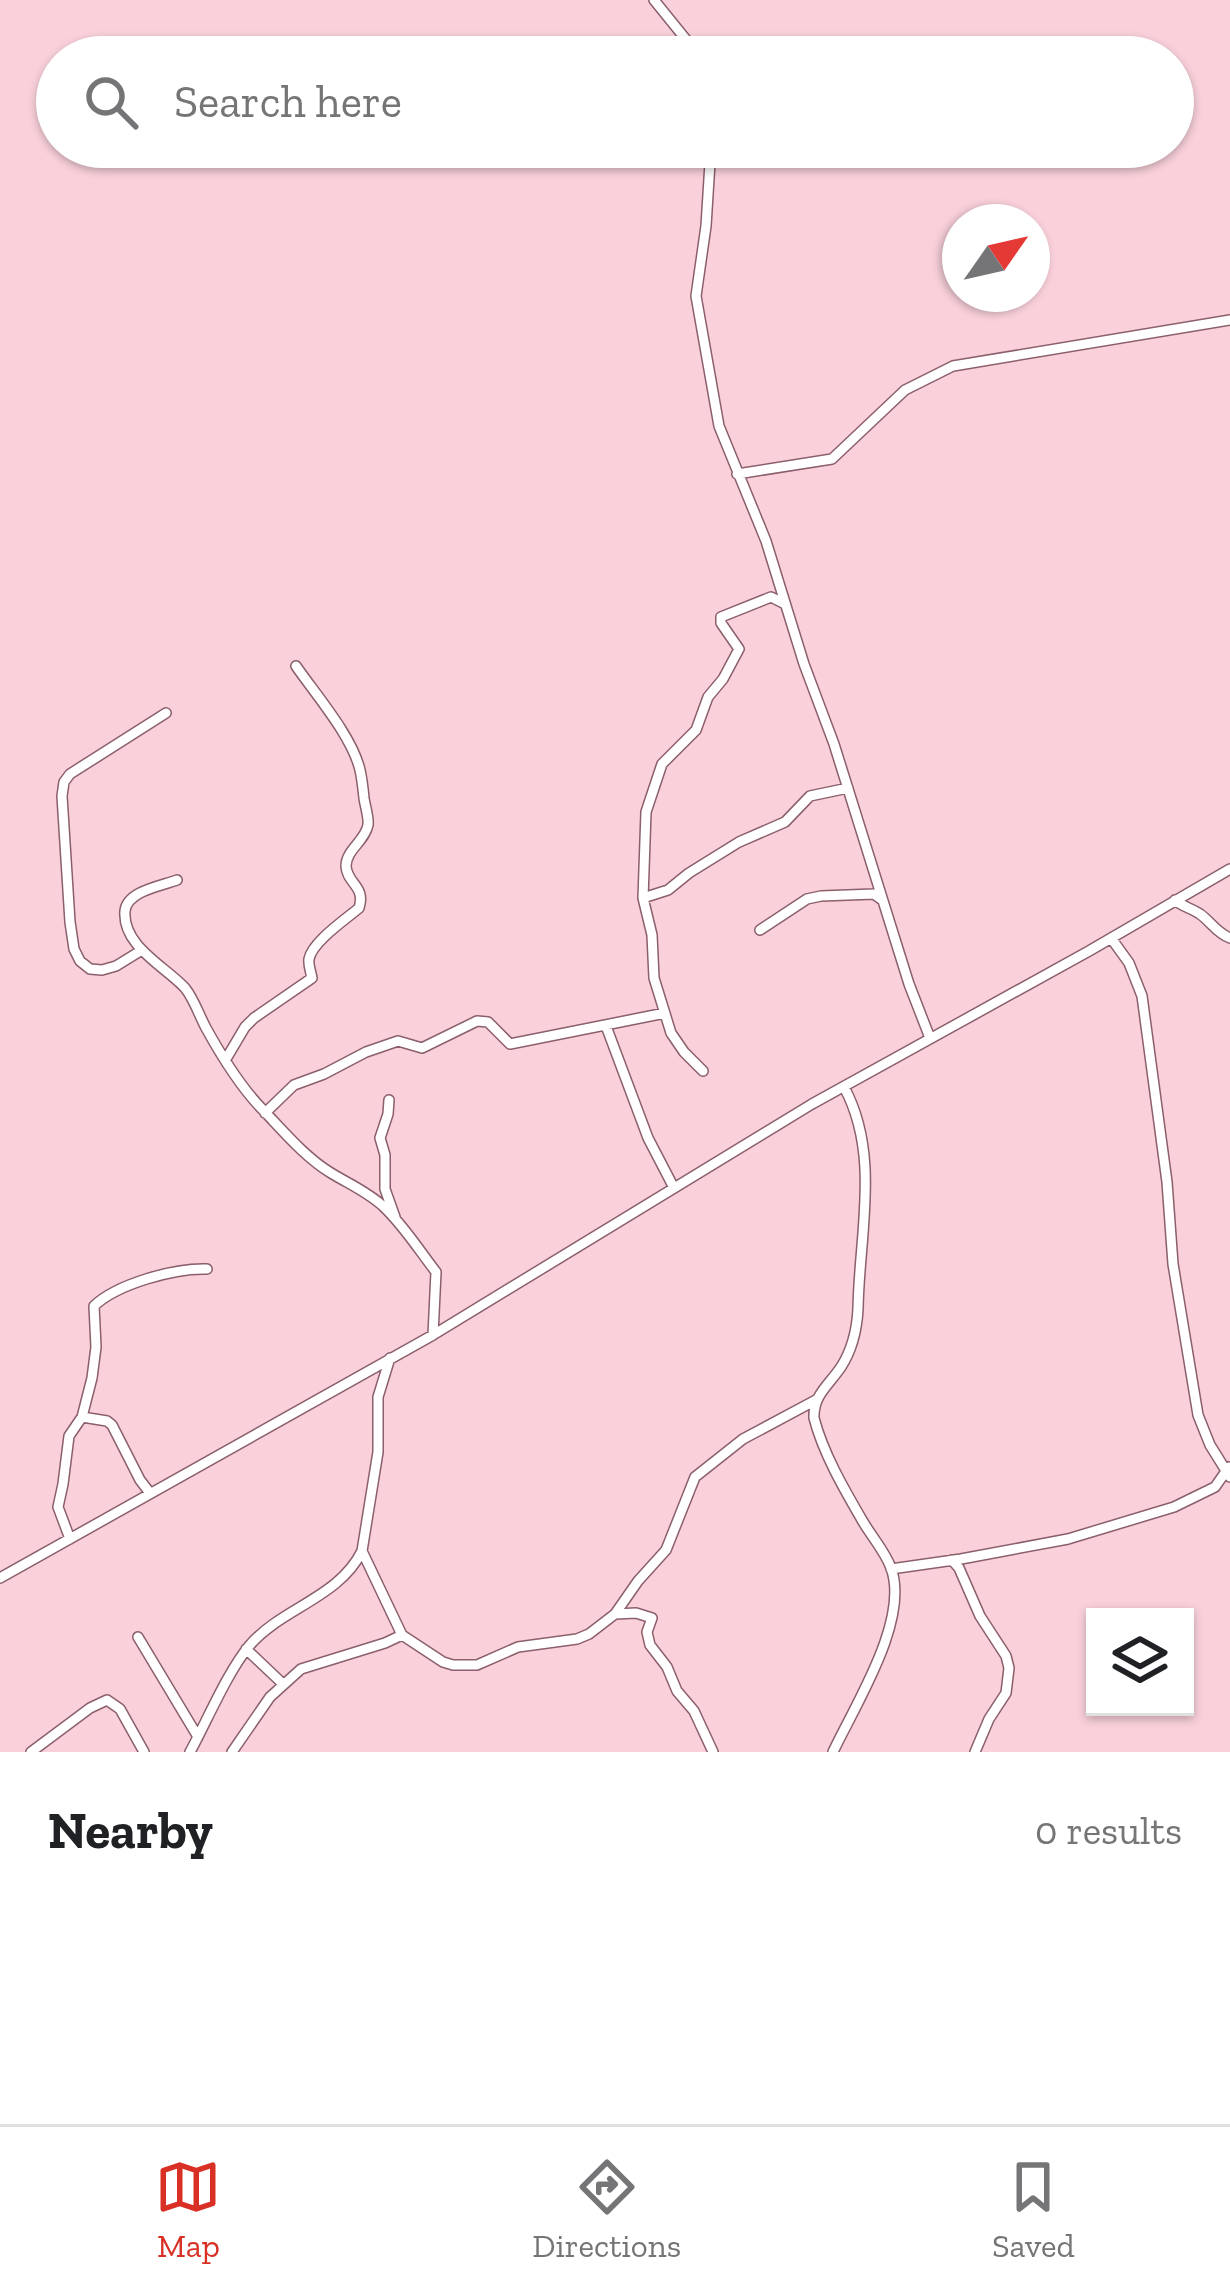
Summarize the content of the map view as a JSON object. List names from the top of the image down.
{
  "north": "top right",
  "page": {
    "search": "Search here",
    "heading": ["Nearby", "0 results"],
    "nav": ["Map", "Directions", "Saved"]
  }
}
